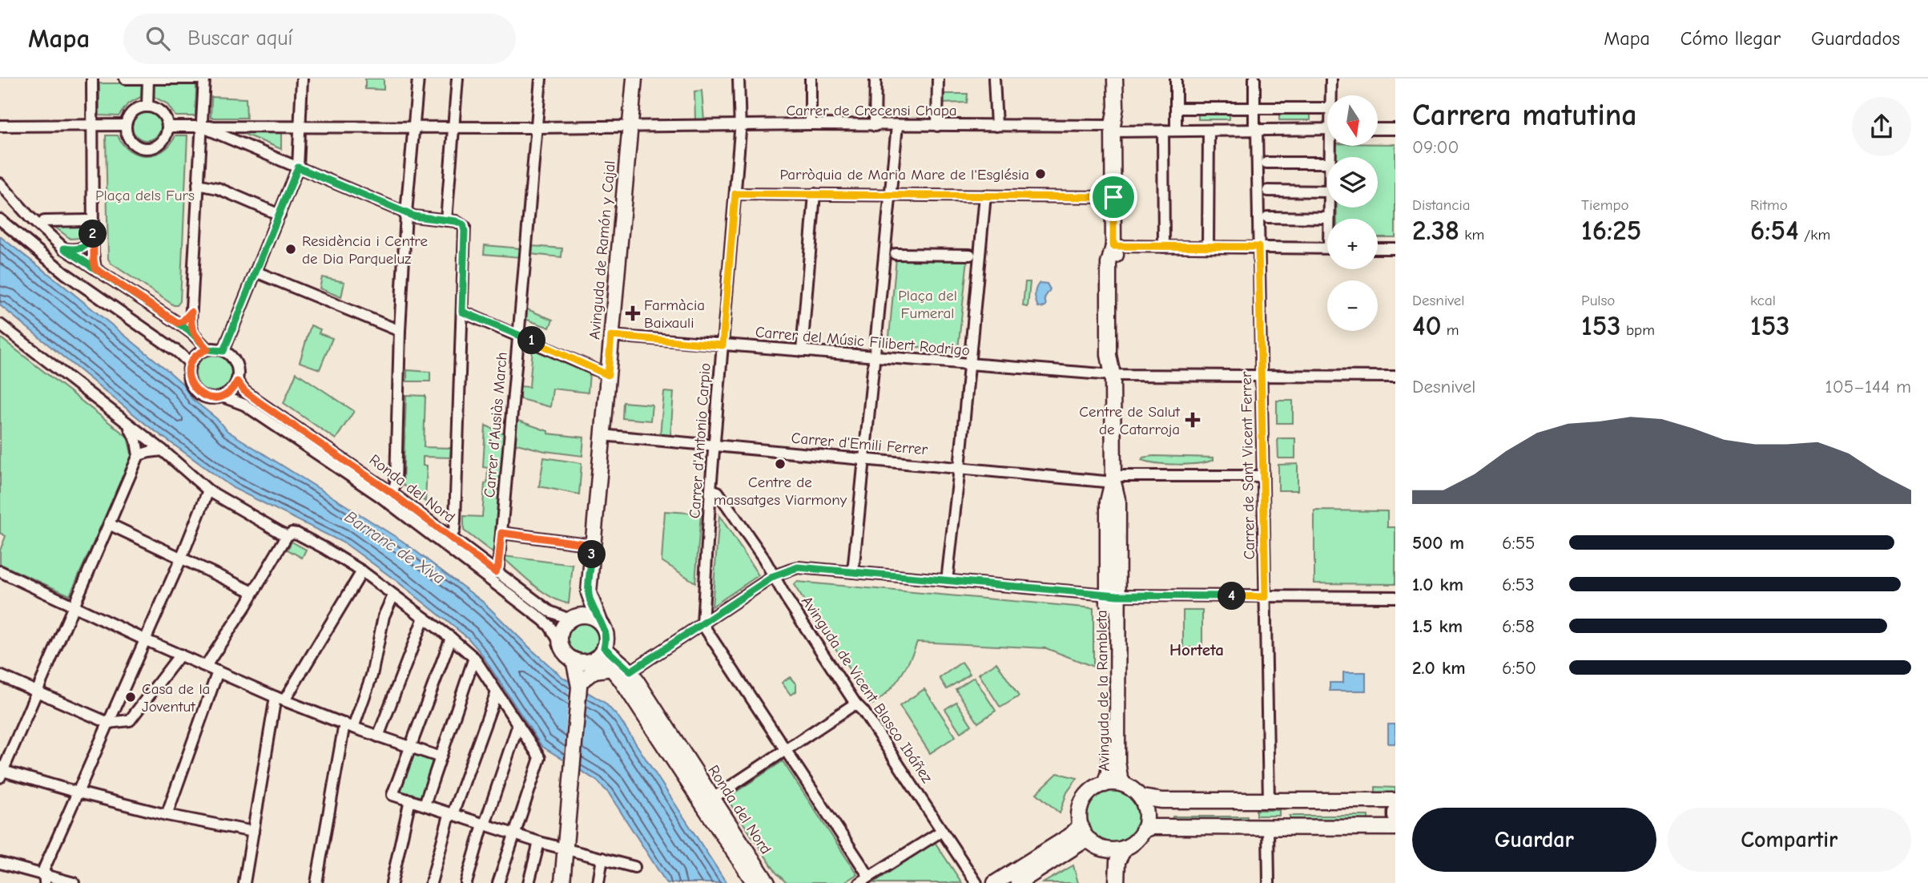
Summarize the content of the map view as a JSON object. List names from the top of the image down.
{
  "streets": {
    "street": [
      "Carrer de Crecensi Chapa",
      "Avinguda de Ramón y Cajal",
      "Carrer del Músic Filibert Rodrigo",
      "Carrer d'Ausiàs March",
      "Carrer d'Antonio Carpio",
      "Carrer d'Emili Ferrer",
      "Carrer de Sant Vicent Ferrer",
      "Ronda del Nord",
      "Avinguda de Vicent Blasco Ibáñez",
      "Avinguda de la Rambleta"
    ]
  },
  "crossings": [
    ["Carrer de Crecensi Chapa", "Avinguda de Ramón y Cajal"],
    ["Carrer de Crecensi Chapa", "Carrer d'Ausiàs March"],
    ["Carrer de Crecensi Chapa", "Carrer d'Antonio Carpio"],
    ["Carrer de Crecensi Chapa", "Carrer de Sant Vicent Ferrer"],
    ["Carrer de Crecensi Chapa", "Avinguda de la Rambleta"],
    ["Avinguda de Ramón y Cajal", "Carrer del Músic Filibert Rodrigo"],
    ["Avinguda de Ramón y Cajal", "Carrer d'Emili Ferrer"],
    ["Avinguda de Ramón y Cajal", "Ronda del Nord"],
    ["Carrer del Músic Filibert Rodrigo", "Carrer d'Antonio Carpio"],
    ["Carrer del Músic Filibert Rodrigo", "Carrer de Sant Vicent Ferrer"],
    ["Carrer del Músic Filibert Rodrigo", "Avinguda de la Rambleta"],
    ["Carrer d'Ausiàs March", "Ronda del Nord"],
    ["Carrer d'Antonio Carpio", "Carrer d'Emili Ferrer"],
    ["Carrer d'Antonio Carpio", "Avinguda de Vicent Blasco Ibáñez"],
    ["Carrer d'Emili Ferrer", "Carrer de Sant Vicent Ferrer"],
    ["Carrer d'Emili Ferrer", "Avinguda de la Rambleta"]
  ],
  "districts": ["Horteta"],
  "water": ["Barranc de Xiva"],
  "parks": ["Plaça dels Furs", "Plaça del Fumeral"],
  "places": {
    "other": [
      "Parròquia de Maria Mare de l'Església",
      "Residència i Centre de Dia Parqueluz",
      "Centre de massatges Viarmony",
      "Casa de la Joventut"
    ],
    "health": ["Farmàcia Baixauli", "Centre de Salut de Catarroja"]
  },
  "north": "bottom",
  "page": {
    "header": "Mapa",
    "search": "Buscar aquí",
    "nav": ["Mapa", "Cómo llegar", "Guardados"],
    "heading": ["Carrera matutina", "09:00"],
    "map_buttons": ["+", "−"],
    "stats": [
      ["Distancia", "2.38 km"],
      ["Tiempo", "16:25"],
      ["Ritmo", "6:54 /km"],
      ["Desnivel", "40 m"],
      ["Pulso", "153 bpm"],
      ["kcal", "153"]
    ],
    "pins": [
      "2",
      "1",
      "3",
      "4"
    ],
    "chart": ["Desnivel", "105–144 m"],
    "list": [
      {
        "name": "500 m",
        "note": "6:55"
      },
      {
        "name": "1.0 km",
        "note": "6:53"
      },
      {
        "name": "1.5 km",
        "note": "6:58"
      },
      {
        "name": "2.0 km",
        "note": "6:50"
      }
    ],
    "buttons": ["Guardar", "Compartir"]
  }
}
